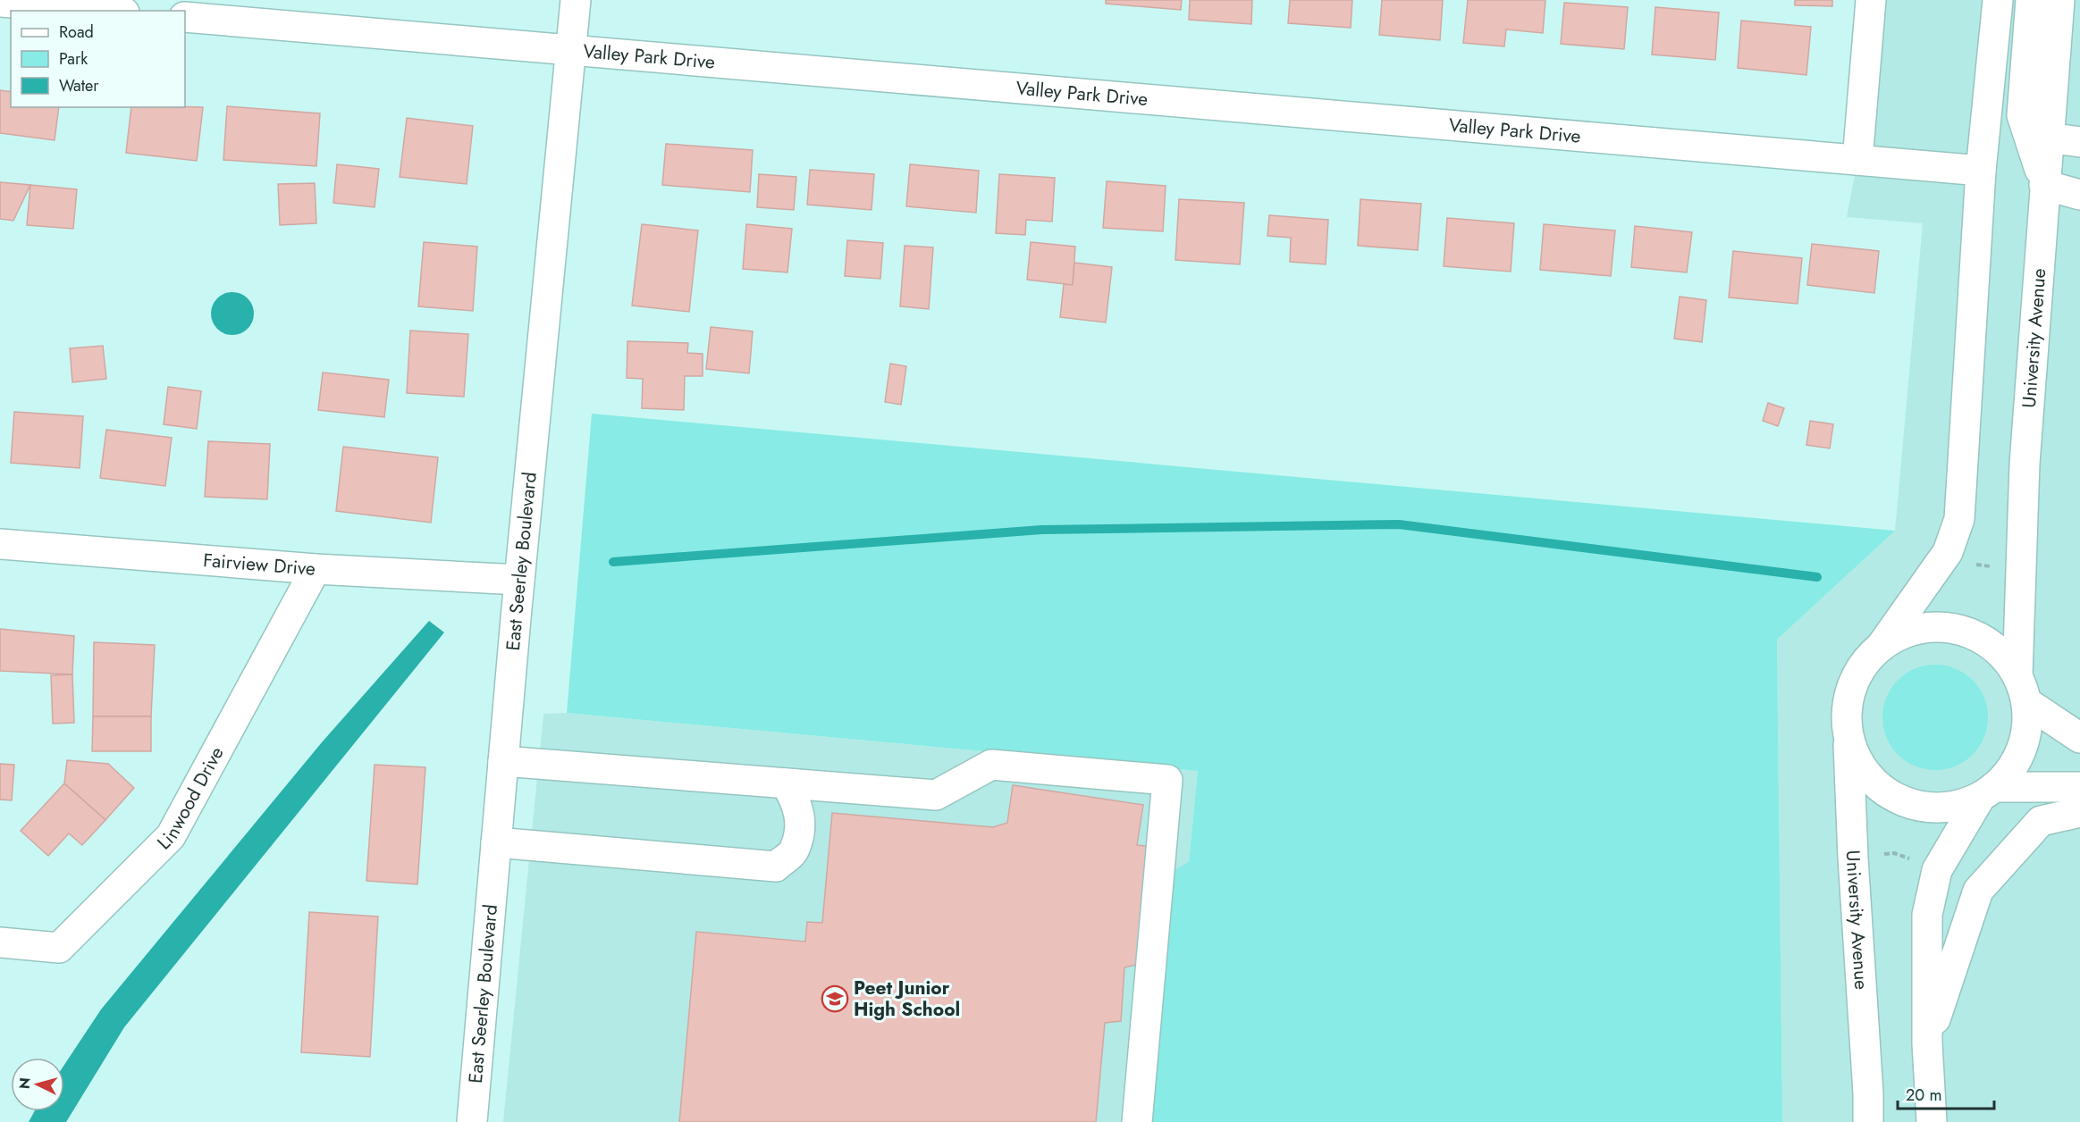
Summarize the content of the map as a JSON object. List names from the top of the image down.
{
  "streets": {
    "street": [
      "Valley Park Drive",
      "University Avenue",
      "East Seerley Boulevard",
      "Fairview Drive",
      "Linwood Drive"
    ]
  },
  "crossings": [
    ["Valley Park Drive", "East Seerley Boulevard"],
    ["East Seerley Boulevard", "Fairview Drive"],
    ["Fairview Drive", "Linwood Drive"]
  ],
  "places": {
    "school or university": ["Peet Junior High School"]
  },
  "legend": ["Road", "Park", "Water"],
  "scale_bar": "20 m",
  "north": "left"
}
